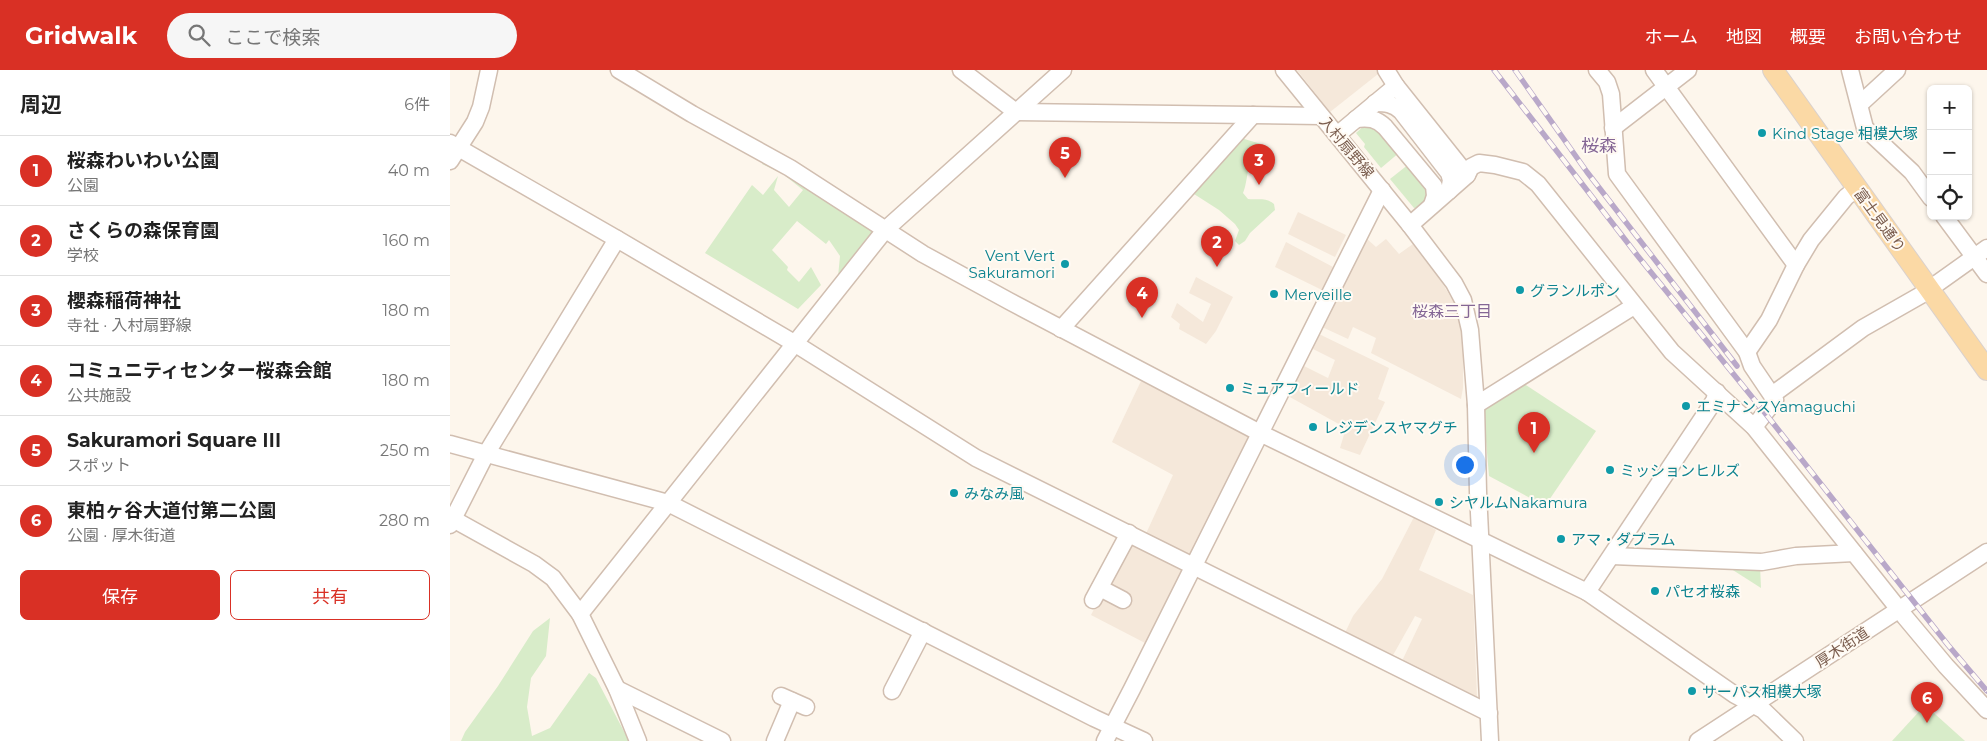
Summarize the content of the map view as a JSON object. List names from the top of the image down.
{
  "streets": {
    "main road": ["富士見通り"],
    "street": ["入村扇野線", "厚木街道"]
  },
  "districts": ["桜森", "桜森三丁目"],
  "places": [
    "Kind Stage 相模大塚",
    "Vent Vert Sakuramori",
    "グランルポン",
    "Merveille",
    "ミュアフィールド",
    "エミナンスYamaguchi",
    "レジデンスヤマグチ",
    "ミッションヒルズ",
    "みなみ風",
    "シヤルムNakamura",
    "アマ・ダブラム",
    "パセオ桜森",
    "サーパス相模大塚"
  ],
  "page": {
    "header": "Gridwalk",
    "search": "ここで検索",
    "nav": [
      "ホーム",
      "地図",
      "概要",
      "お問い合わせ"
    ],
    "heading": ["周辺", "6件"],
    "map_buttons": ["+", "−"],
    "list": [
      {
        "mark": "1",
        "name": "桜森わいわい公園",
        "note": "公園",
        "value": "40 m"
      },
      {
        "mark": "2",
        "name": "さくらの森保育園",
        "note": "学校",
        "value": "160 m"
      },
      {
        "mark": "3",
        "name": "櫻森稲荷神社",
        "note": "寺社 · 入村扇野線",
        "value": "180 m"
      },
      {
        "mark": "4",
        "name": "コミュニティセンター桜森会館",
        "note": "公共施設",
        "value": "180 m"
      },
      {
        "mark": "5",
        "name": "Sakuramori Square Ⅲ",
        "note": "スポット",
        "value": "250 m"
      },
      {
        "mark": "6",
        "name": "東柏ヶ谷大道付第二公園",
        "note": "公園 · 厚木街道",
        "value": "280 m"
      }
    ],
    "pins": [
      "5",
      "3",
      "2",
      "4",
      "1",
      "6"
    ],
    "buttons": ["保存", "共有"]
  }
}
